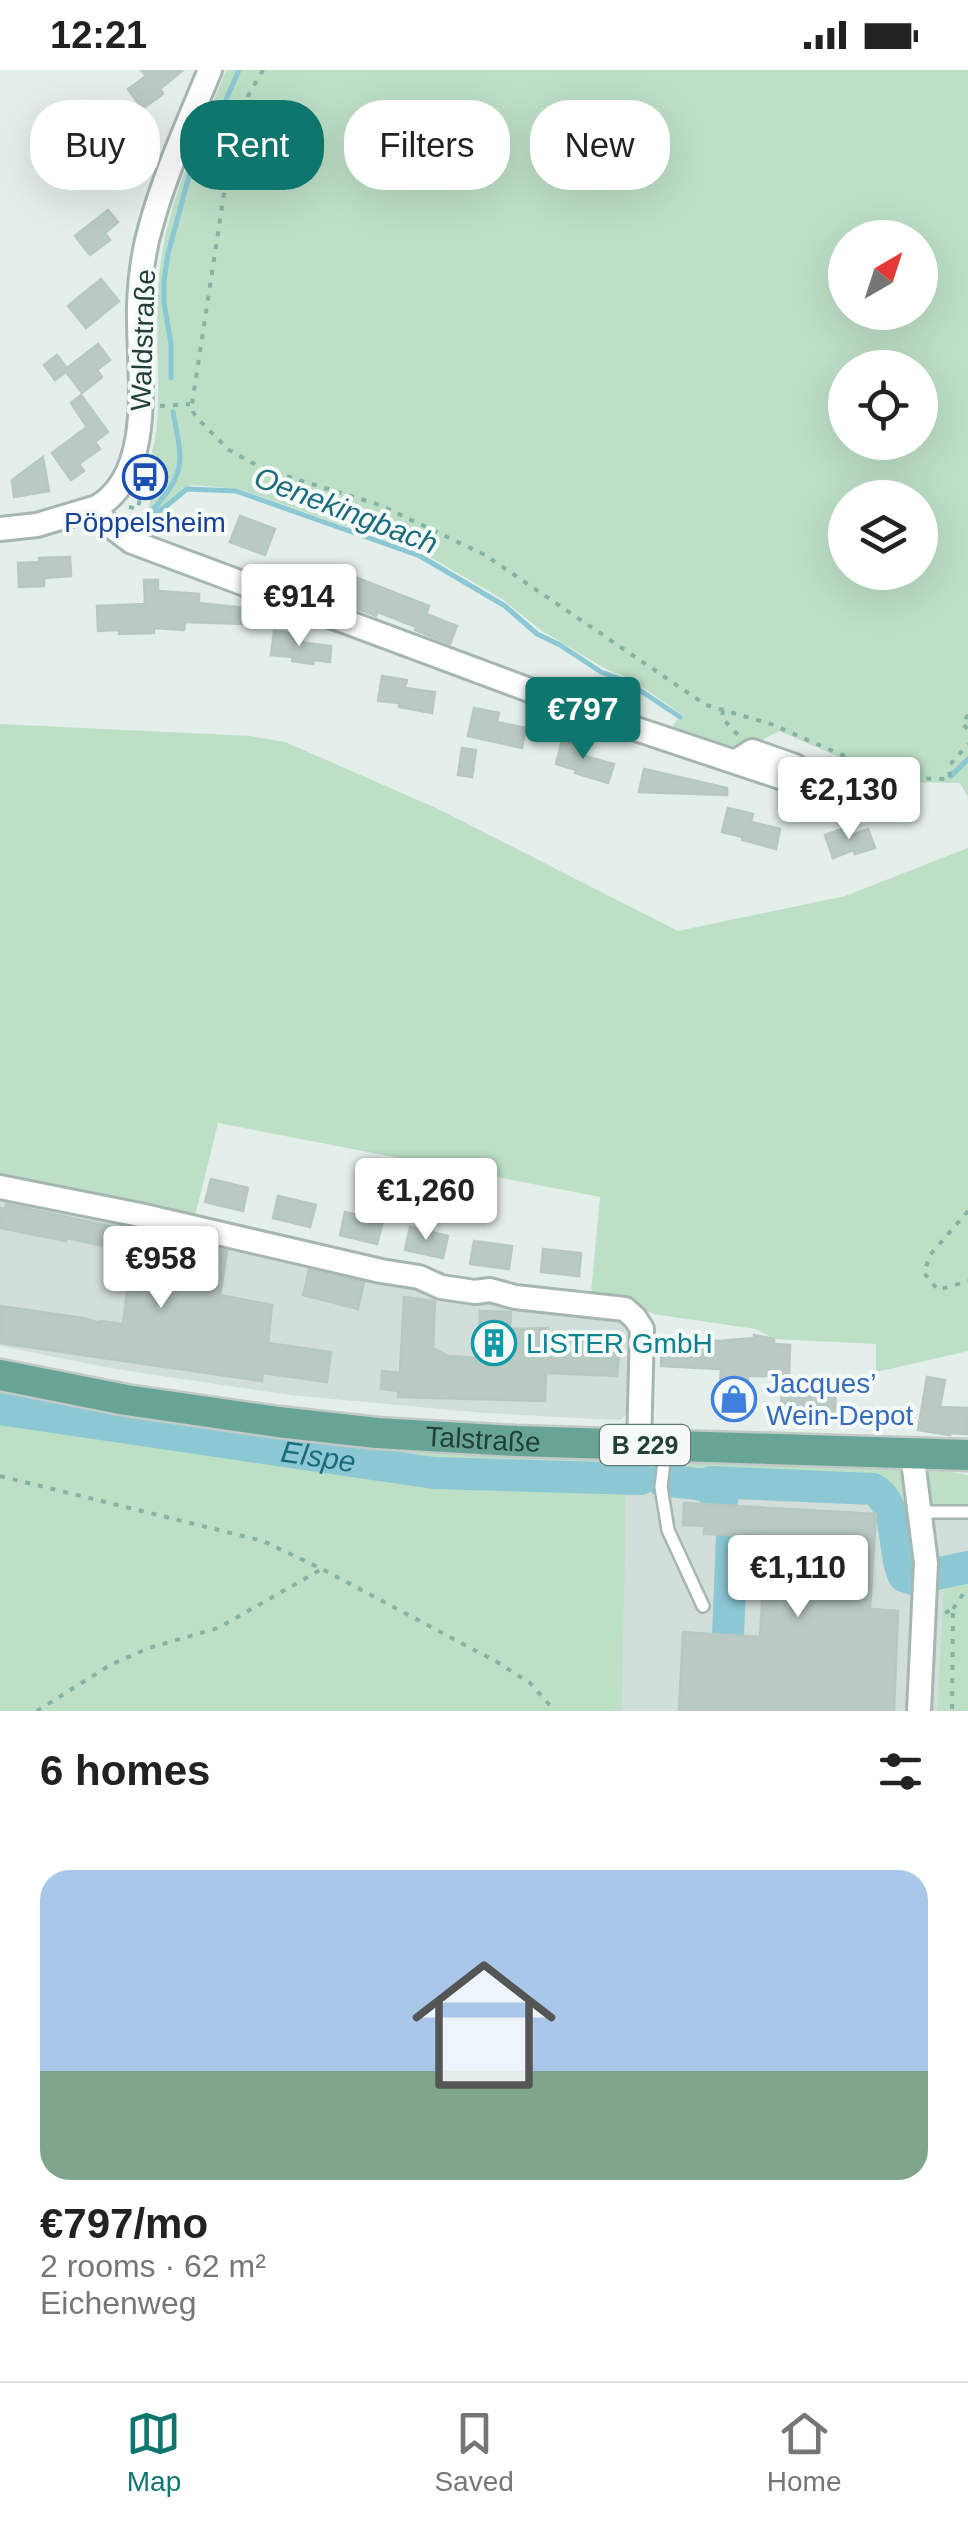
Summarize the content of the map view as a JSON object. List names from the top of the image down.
{
  "streets": {
    "main road": ["Talstraße", "B 229"],
    "street": ["Waldstraße"]
  },
  "water": ["Oenekingbach", "Elspe"],
  "places": {
    "bus stop": ["Pöppelsheim"],
    "building": ["LISTER GmbH"],
    "shop": ["Jacques’ Wein-Depot"]
  },
  "north": "top right",
  "page": {
    "status": "12:21",
    "chip": [
      "Buy",
      "Rent",
      "Filters",
      "New"
    ],
    "price": [
      "€914",
      "€797",
      "€2,130",
      "€1,260",
      "€958",
      "€1,110"
    ],
    "heading": "6 homes",
    "list": [
      {
        "name": "€797/mo",
        "note": "2 rooms · 62 m² · Eichenweg"
      }
    ],
    "tabs": ["Map", "Saved", "Home"]
  }
}
